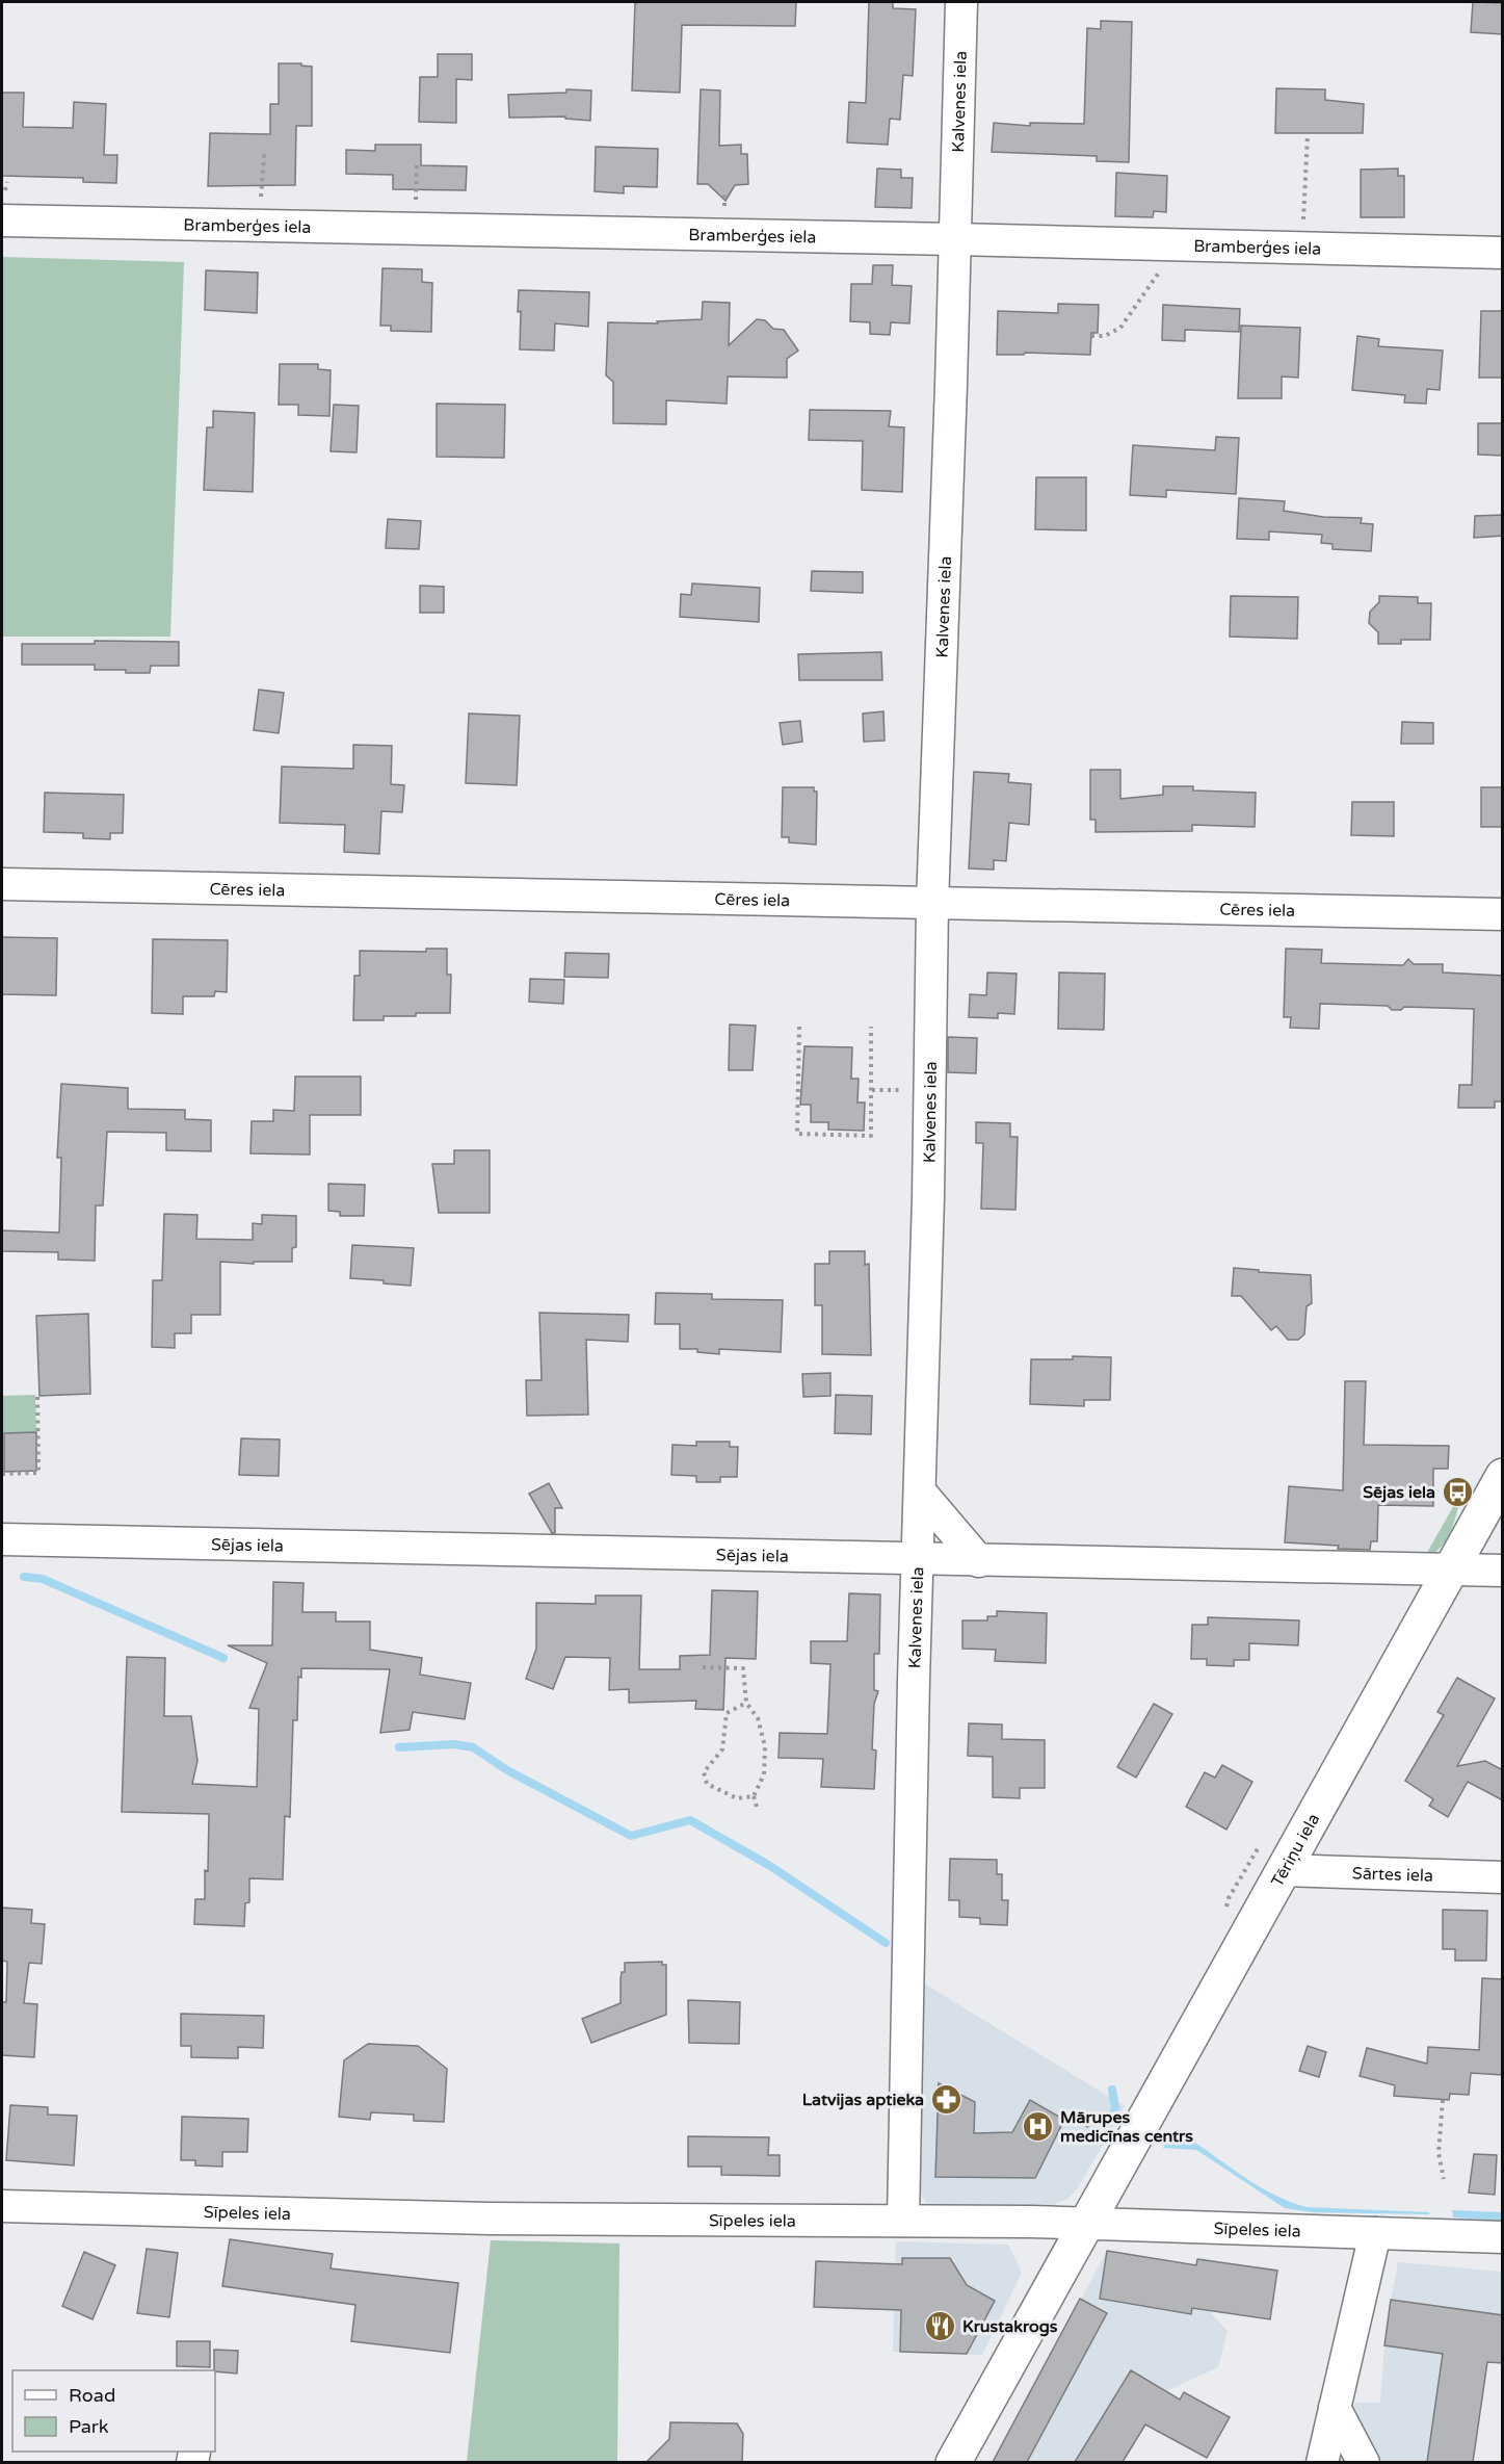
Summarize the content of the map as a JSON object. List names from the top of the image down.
{
  "streets": {
    "main road": ["Tēriņu iela"],
    "street": [
      "Kalvenes iela",
      "Bramberģes iela",
      "Cēres iela",
      "Sējas iela",
      "Sārtes iela",
      "Sīpeles iela"
    ]
  },
  "crossings": [
    ["Kalvenes iela", "Bramberģes iela"],
    ["Kalvenes iela", "Cēres iela"],
    ["Kalvenes iela", "Sējas iela"],
    ["Kalvenes iela", "Sīpeles iela"],
    ["Sējas iela", "Tēriņu iela"],
    ["Tēriņu iela", "Sārtes iela"],
    ["Tēriņu iela", "Sīpeles iela"]
  ],
  "places": {
    "bus stop": ["Sējas iela"],
    "pharmacy": ["Latvijas aptieka"],
    "hospital": ["Mārupes medicīnas centrs"],
    "restaurant": ["Krustakrogs"]
  },
  "legend": ["Road", "Park"]
}
